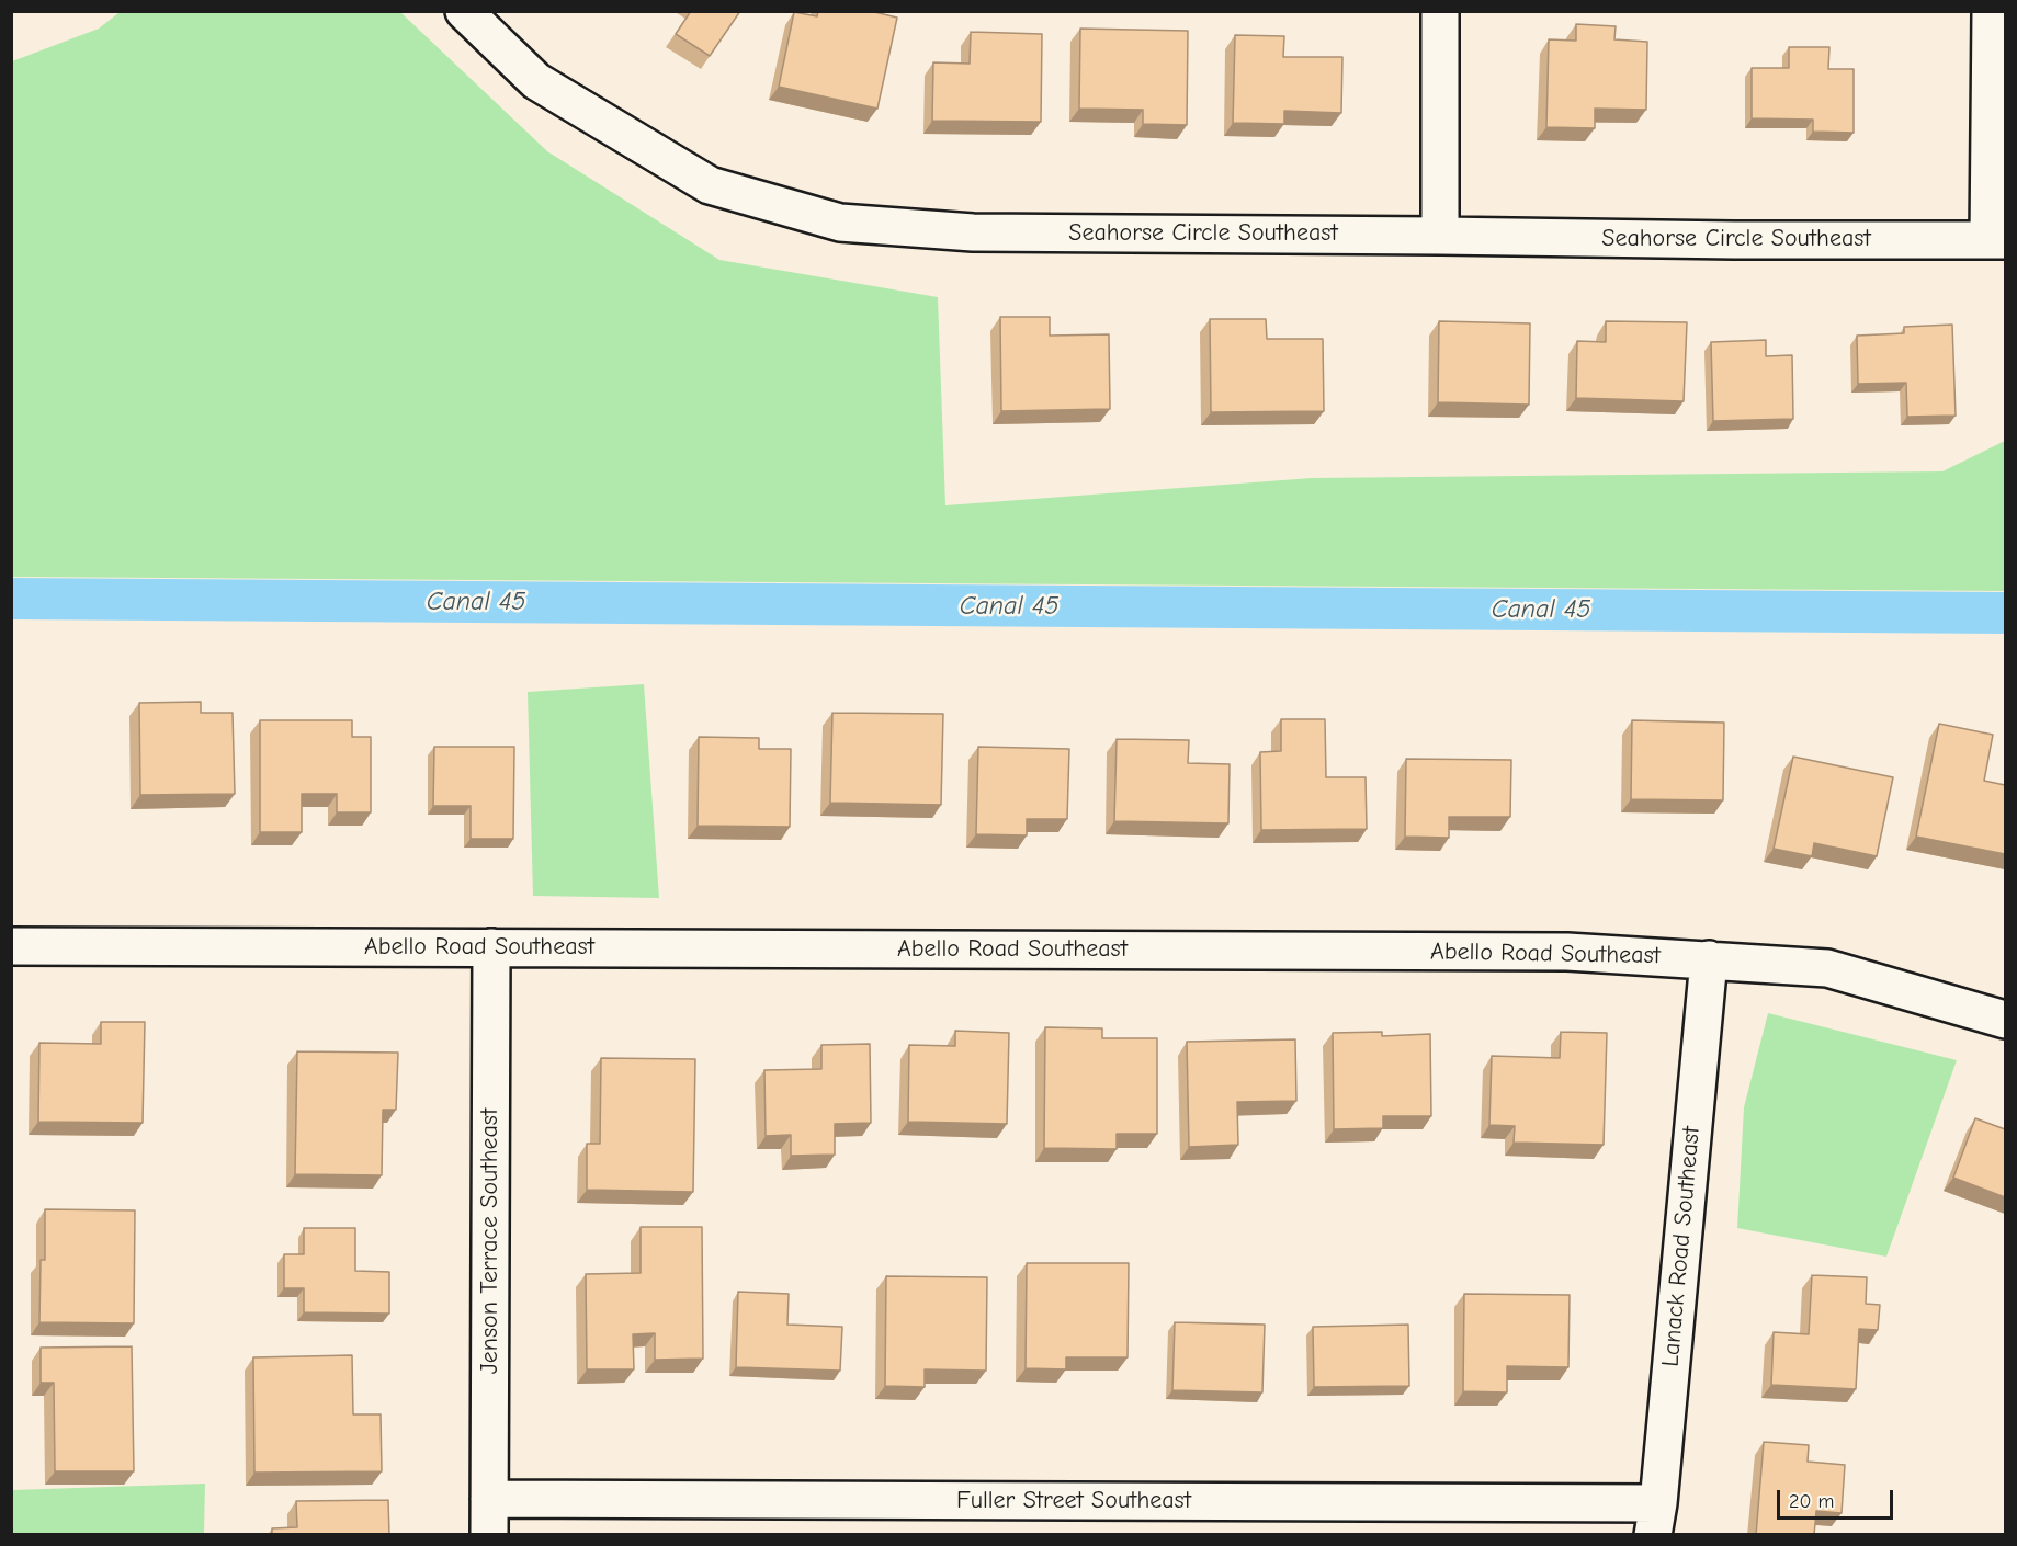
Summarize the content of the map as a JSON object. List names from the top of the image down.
{
  "streets": {
    "street": [
      "Seahorse Circle Southeast",
      "Abello Road Southeast",
      "Jenson Terrace Southeast",
      "Lanack Road Southeast",
      "Fuller Street Southeast"
    ]
  },
  "crossings": [
    ["Abello Road Southeast", "Jenson Terrace Southeast"],
    ["Abello Road Southeast", "Lanack Road Southeast"],
    ["Jenson Terrace Southeast", "Fuller Street Southeast"],
    ["Lanack Road Southeast", "Fuller Street Southeast"]
  ],
  "water": ["Canal 45"],
  "scale_bar": "20 m"
}
